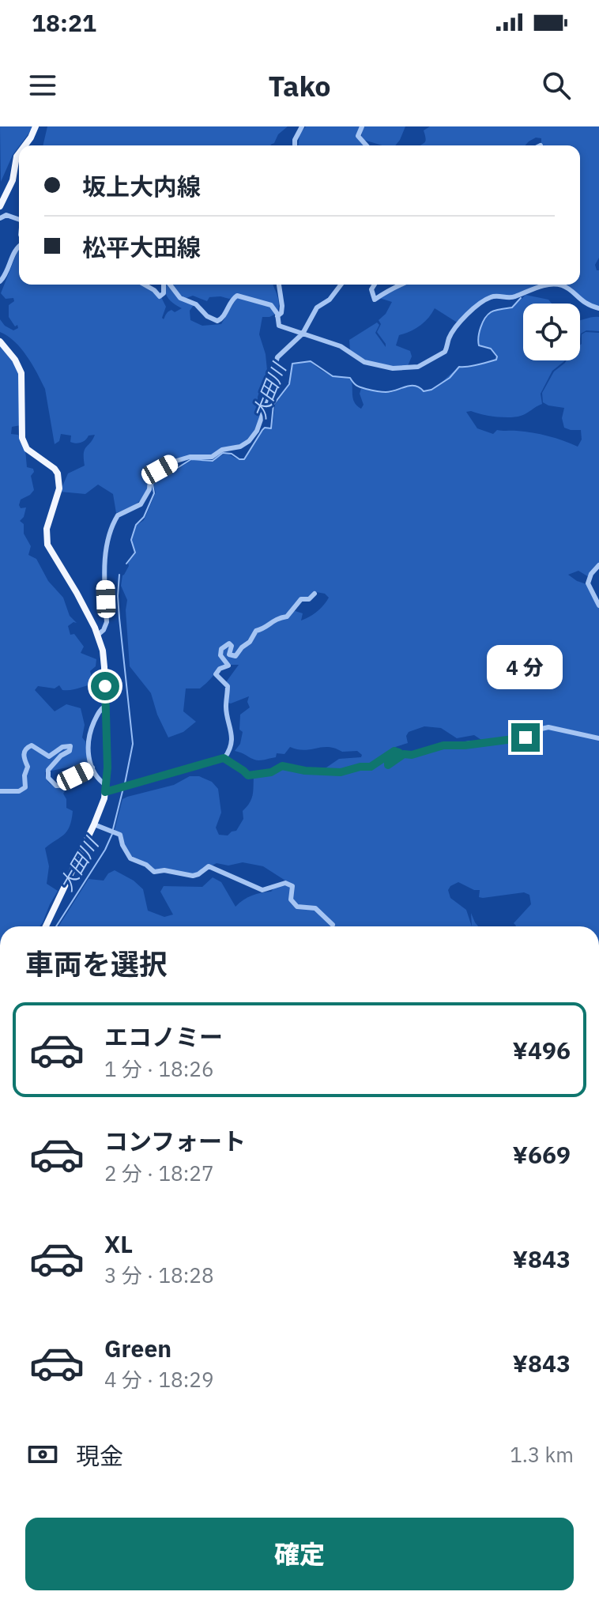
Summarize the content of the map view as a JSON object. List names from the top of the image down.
{
  "water": ["大田川"],
  "page": {
    "status": "18:21",
    "header": "Tako",
    "banner": ["坂上大内線", "松平大田線"],
    "bubble": "4 分",
    "heading": "車両を選択",
    "list": [
      {
        "name": "エコノミー",
        "note": "1 分 · 18:26",
        "value": "¥496"
      },
      {
        "name": "コンフォート",
        "note": "2 分 · 18:27",
        "value": "¥669"
      },
      {
        "name": "XL",
        "note": "3 分 · 18:28",
        "value": "¥843"
      },
      {
        "name": "Green",
        "note": "4 分 · 18:29",
        "value": "¥843"
      }
    ],
    "pay": ["現金", "1.3 km"],
    "buttons": "確定"
  }
}
